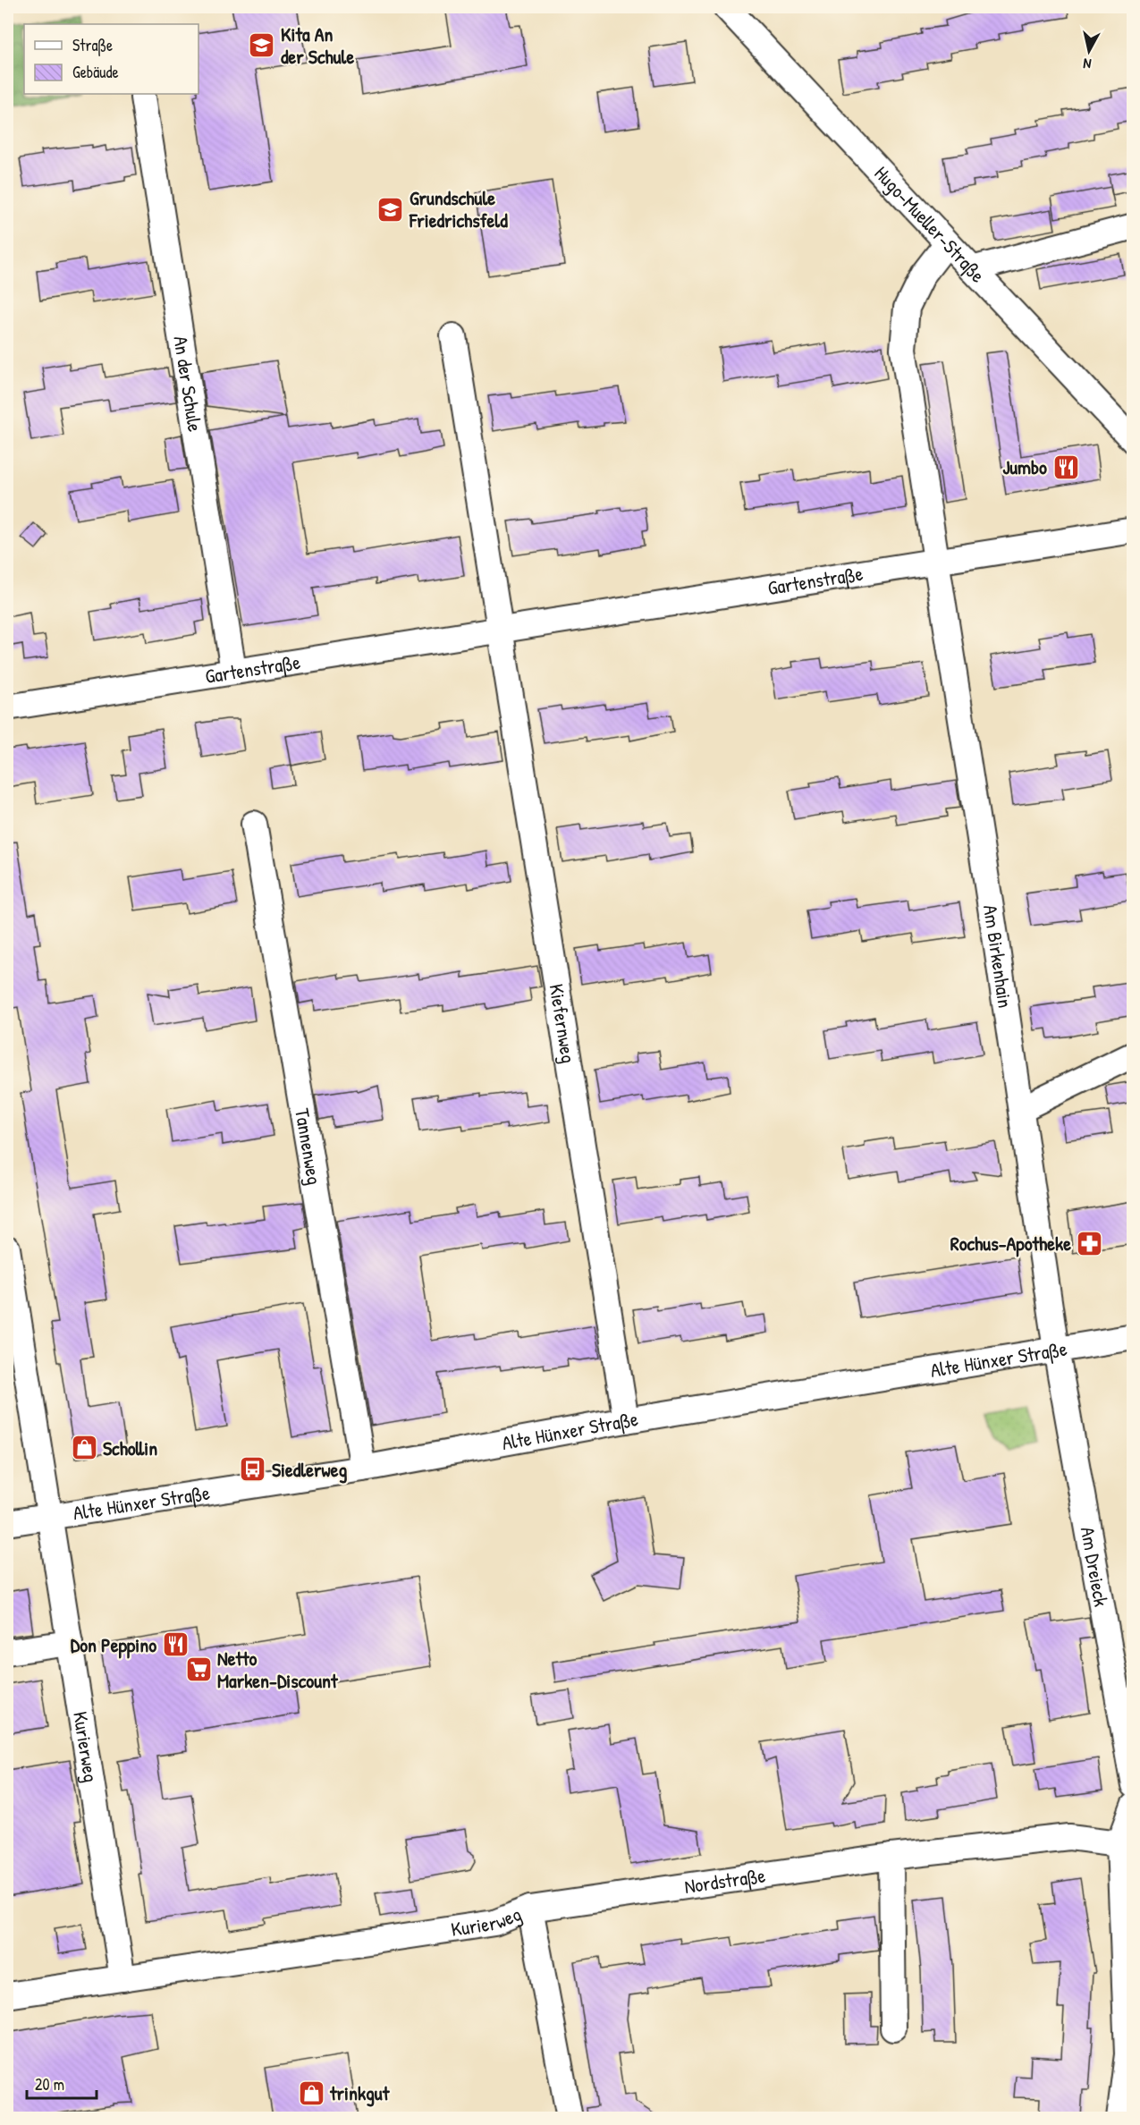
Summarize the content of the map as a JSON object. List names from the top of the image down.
{
  "streets": {
    "street": [
      "Hugo-Mueller-Straße",
      "An der Schule",
      "Gartenstraße",
      "Am Birkenhain",
      "Kiefernweg",
      "Tannenweg",
      "Alte Hünxer Straße",
      "Am Dreieck",
      "Kurierweg",
      "Nordstraße"
    ]
  },
  "crossings": [
    ["Hugo-Mueller-Straße", "Am Birkenhain"],
    ["An der Schule", "Gartenstraße"],
    ["Gartenstraße", "Am Birkenhain"],
    ["Gartenstraße", "Kiefernweg"],
    ["Am Birkenhain", "Alte Hünxer Straße"],
    ["Am Birkenhain", "Am Dreieck"],
    ["Kiefernweg", "Alte Hünxer Straße"],
    ["Tannenweg", "Alte Hünxer Straße"],
    ["Alte Hünxer Straße", "Am Dreieck"],
    ["Alte Hünxer Straße", "Kurierweg"],
    ["Kurierweg", "Nordstraße"]
  ],
  "places": {
    "school or university": ["Kita An der Schule", "Grundschule Friedrichsfeld"],
    "restaurant": ["Jumbo", "Don Peppino"],
    "pharmacy": ["Rochus-Apotheke"],
    "shop": ["Schollin", "trinkgut"],
    "bus stop": ["Siedlerweg"],
    "supermarket": ["Netto Marken-Discount"]
  },
  "legend": ["Straße", "Gebäude"],
  "scale_bar": "20 m",
  "north": "bottom"
}
